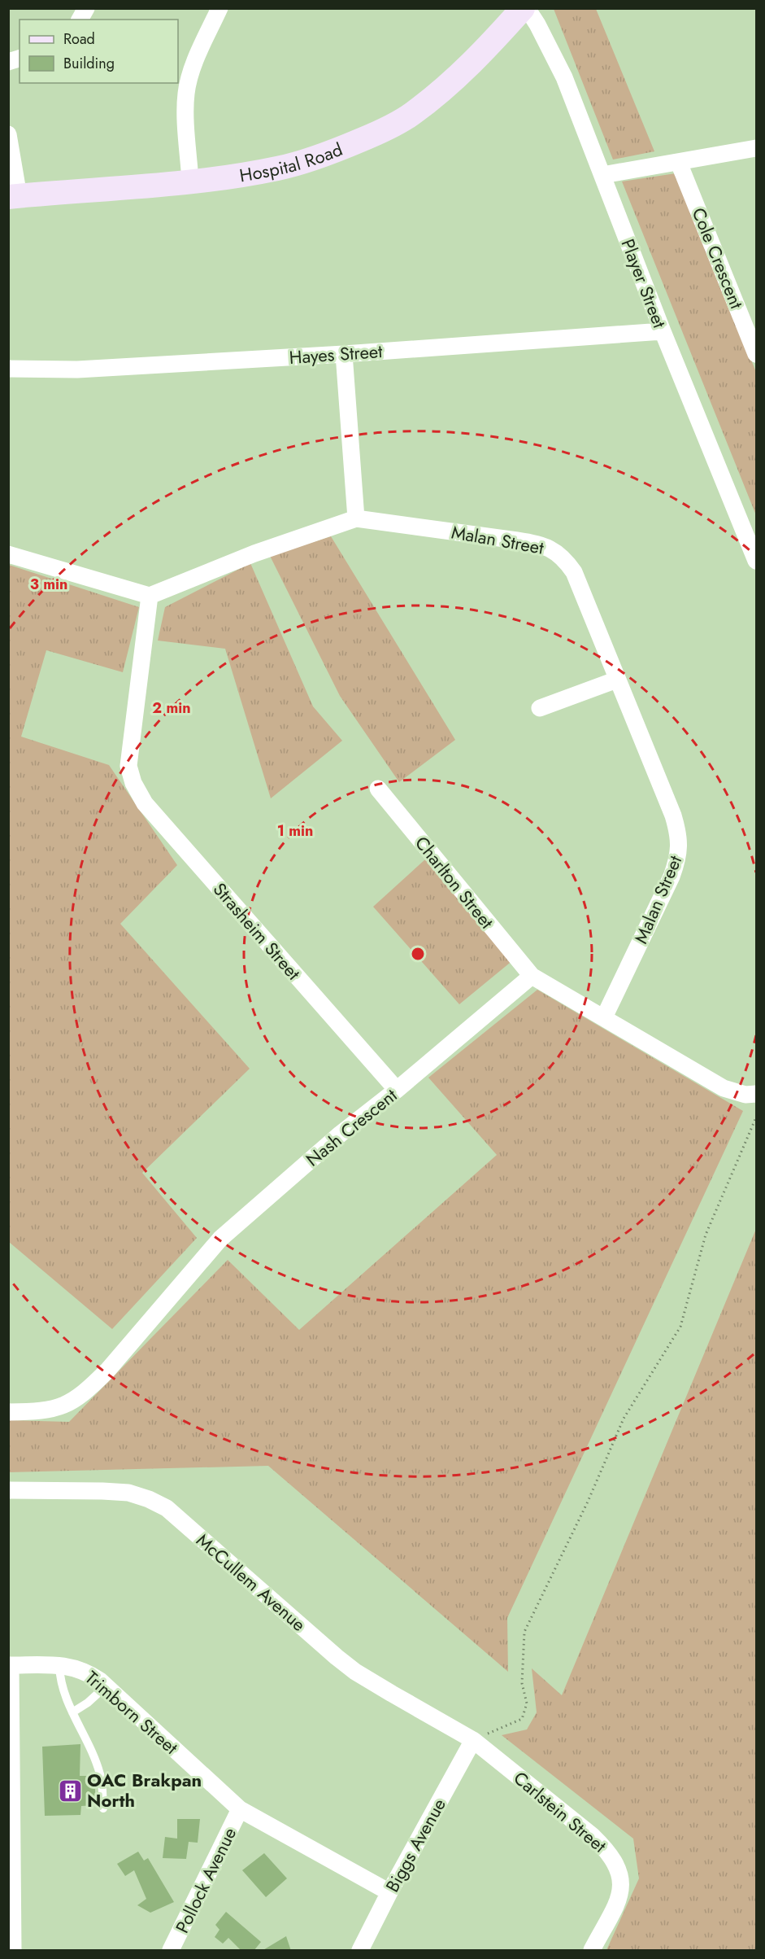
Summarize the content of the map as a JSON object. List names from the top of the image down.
{
  "streets": {
    "main road": ["Hospital Road"],
    "street": [
      "Cole Crescent",
      "Player Street",
      "Hayes Street",
      "Malan Street",
      "Charlton Street",
      "Strasheim Street",
      "Nash Crescent",
      "McCullem Avenue",
      "Trimborn Street",
      "Carlstein Street",
      "Biggs Avenue",
      "Pollock Avenue"
    ]
  },
  "crossings": [
    ["Player Street", "Hayes Street"],
    ["Malan Street", "Strasheim Street"],
    ["Charlton Street", "Nash Crescent"],
    ["Strasheim Street", "Nash Crescent"],
    ["McCullem Avenue", "Carlstein Street"],
    ["McCullem Avenue", "Biggs Avenue"],
    ["Trimborn Street", "Biggs Avenue"],
    ["Trimborn Street", "Pollock Avenue"],
    ["Carlstein Street", "Biggs Avenue"]
  ],
  "places": {
    "building": ["OAC Brakpan North"]
  },
  "legend": ["Road", "Building"],
  "rings": ["3 min", "2 min", "1 min"]
}
